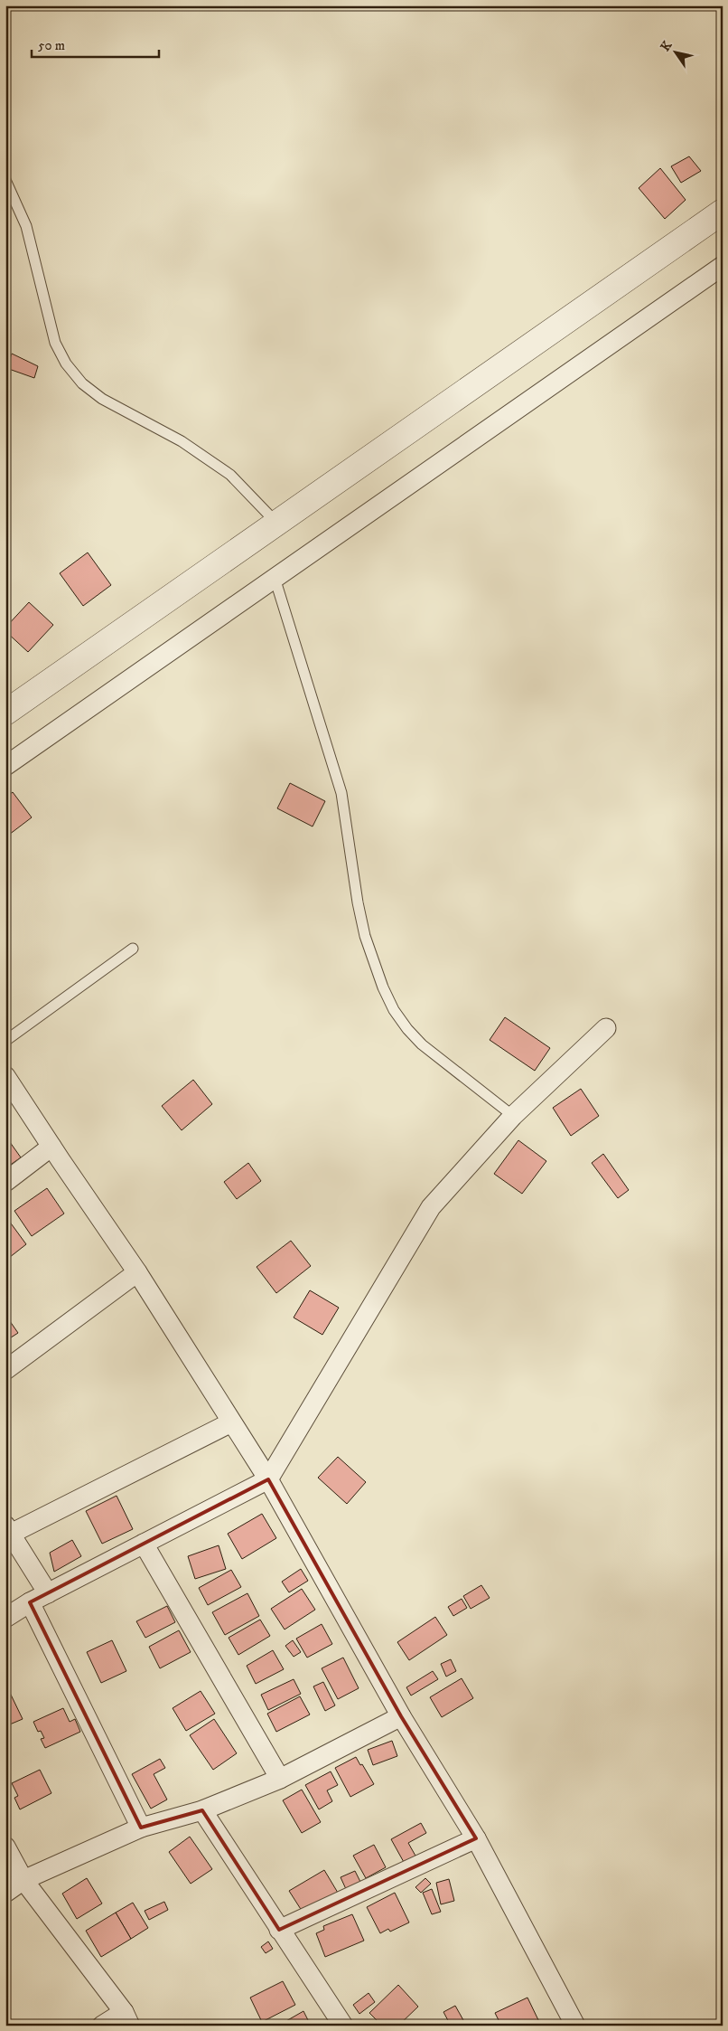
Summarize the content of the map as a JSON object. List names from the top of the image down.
{
  "scale_bar": "50 m",
  "north": "top left"
}
